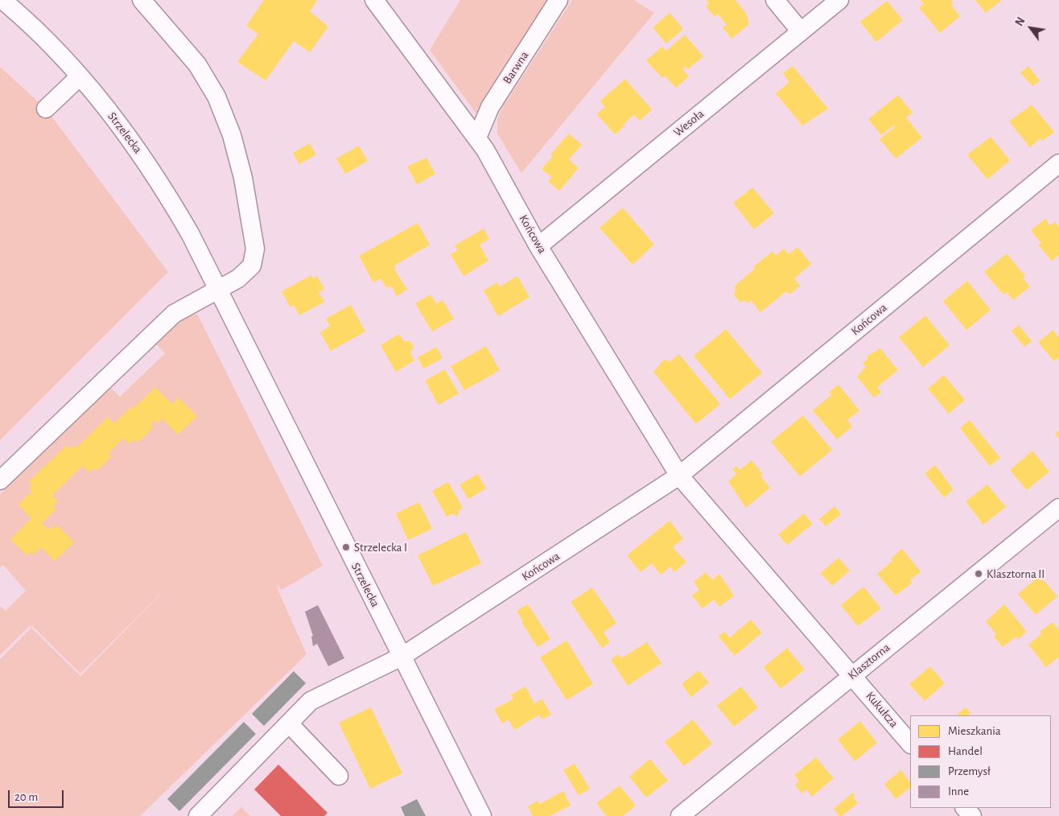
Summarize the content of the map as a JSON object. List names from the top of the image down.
{
  "streets": {
    "street": [
      "Barwna",
      "Wesoła",
      "Strzelecka",
      "Końcowa",
      "Klasztorna",
      "Kukułcza"
    ]
  },
  "crossings": [
    ["Barwna", "Końcowa"],
    ["Wesoła", "Końcowa"],
    ["Strzelecka", "Końcowa"],
    ["Końcowa", "Kukułcza"],
    ["Klasztorna", "Kukułcza"]
  ],
  "places": ["Strzelecka I", "Klasztorna II"],
  "legend": [
    "Mieszkania",
    "Handel",
    "Przemysł",
    "Inne"
  ],
  "scale_bar": "20 m",
  "north": "top left"
}
